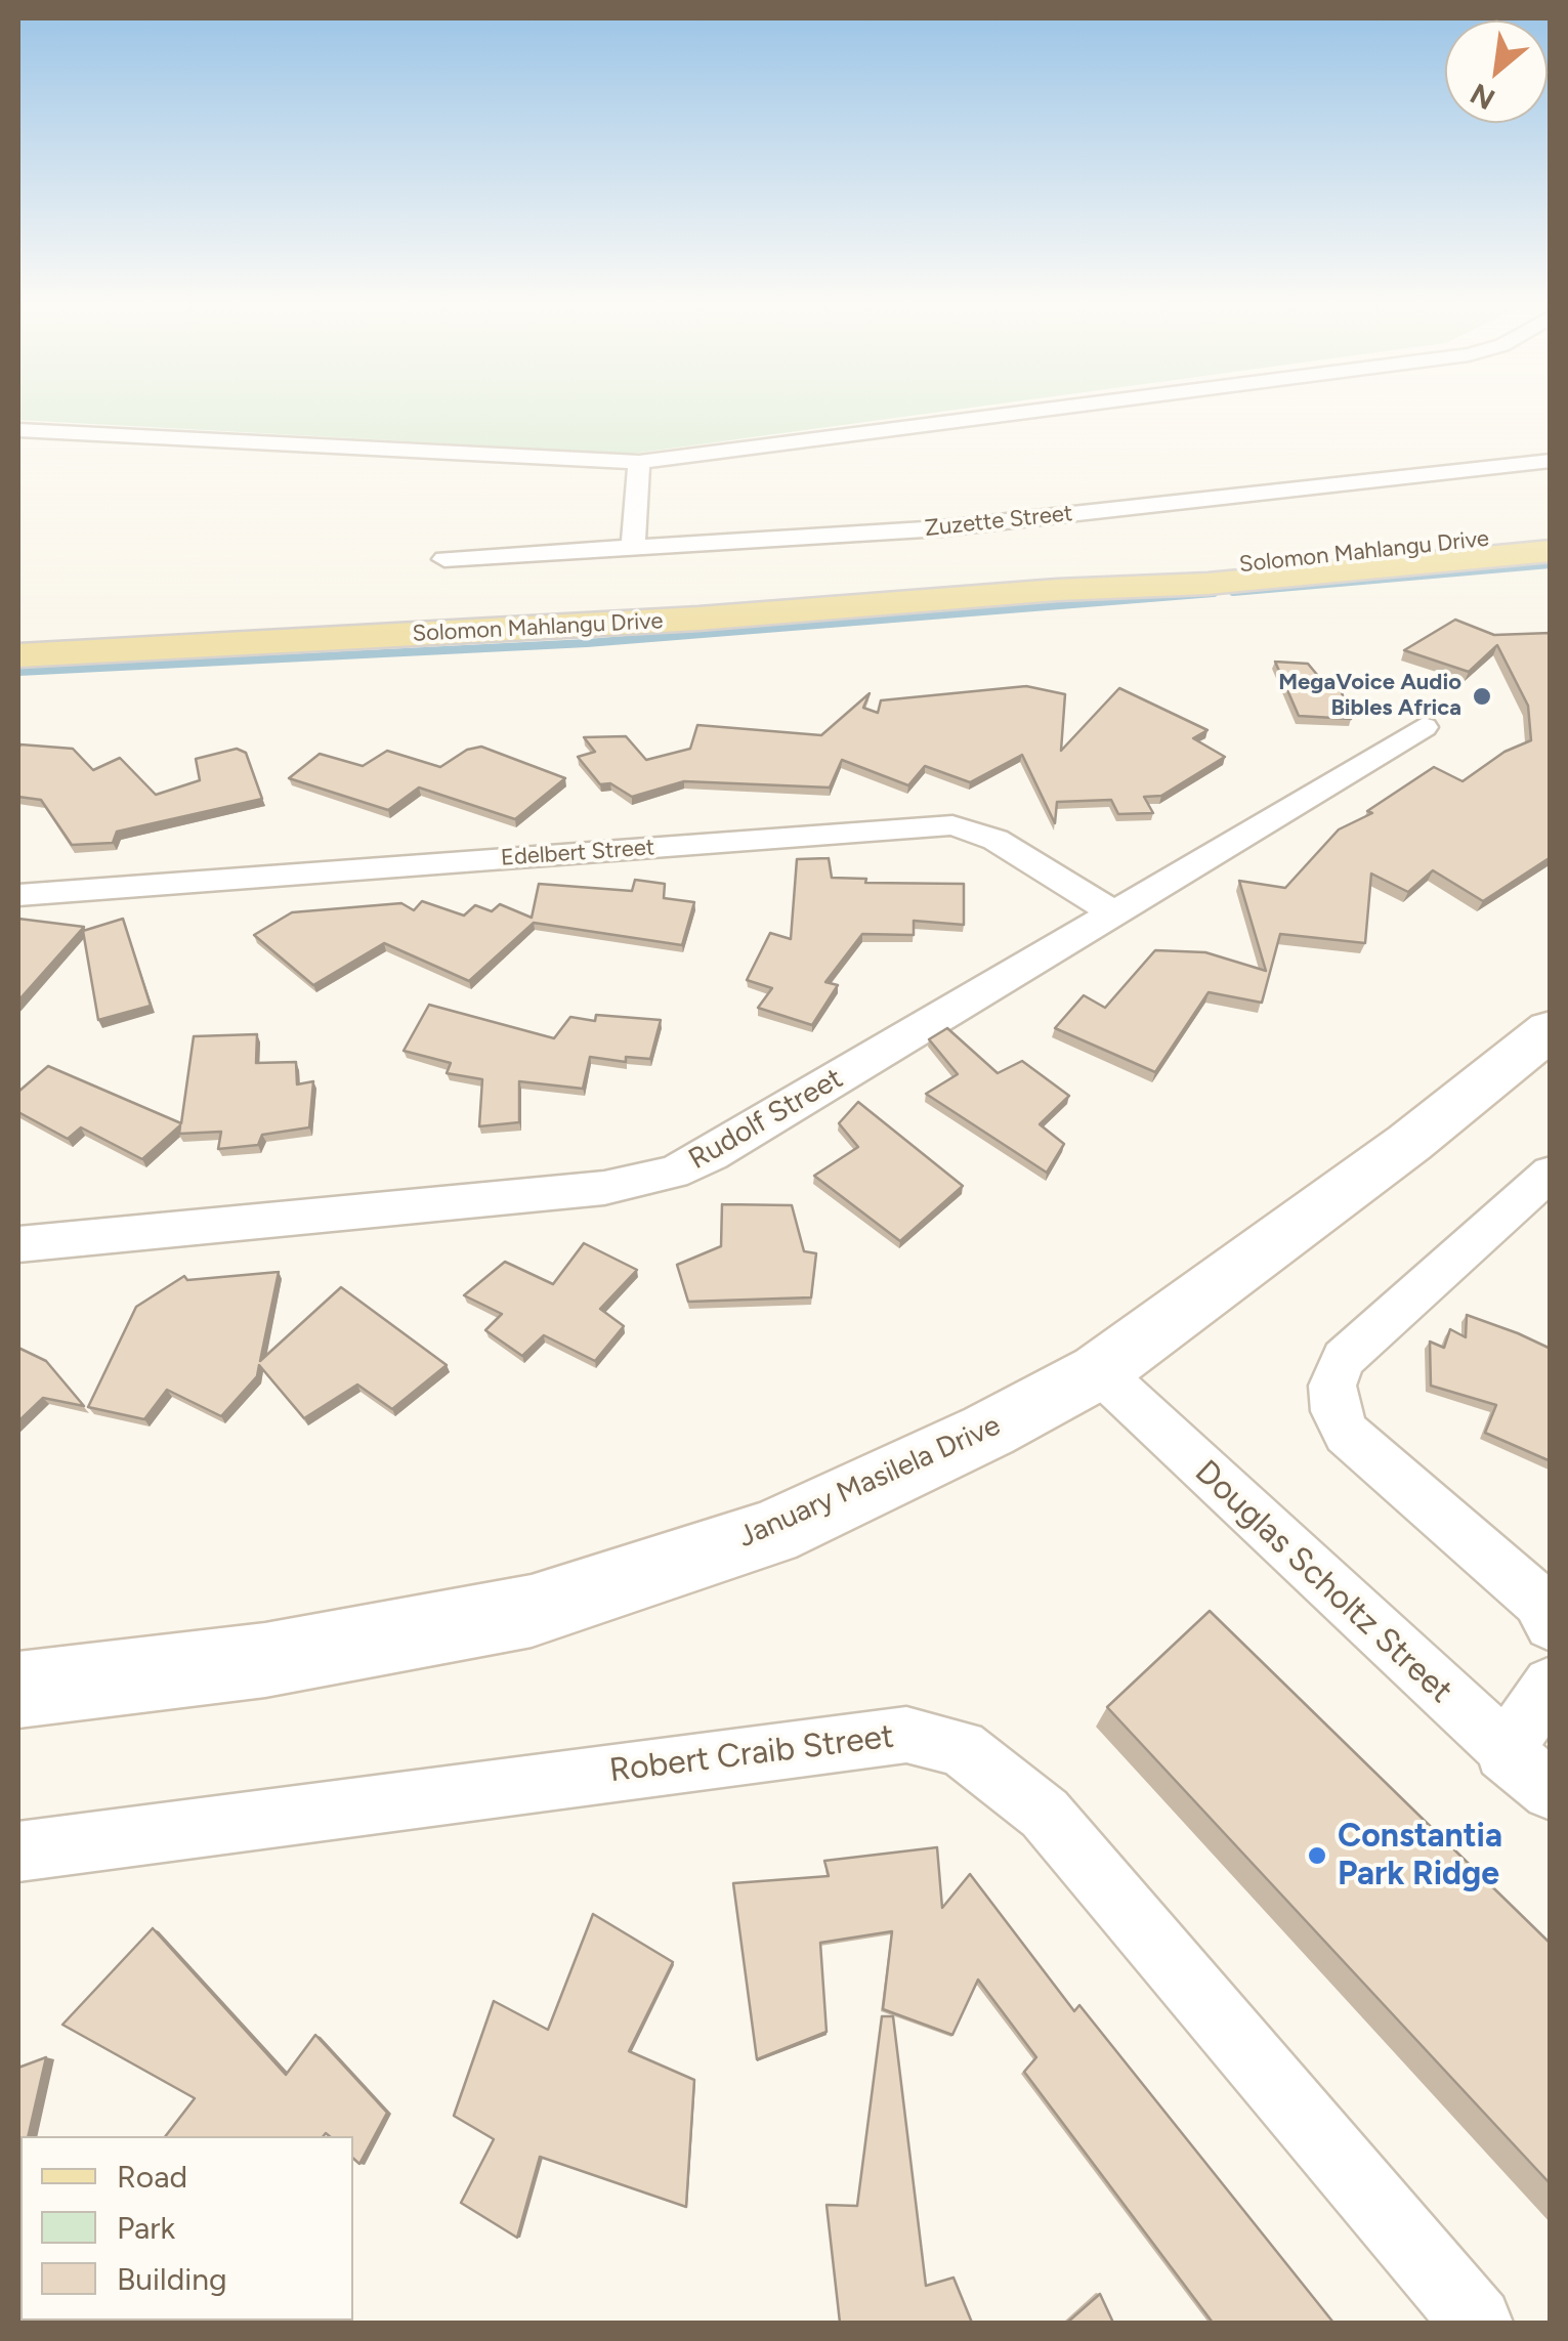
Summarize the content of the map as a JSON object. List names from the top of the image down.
{
  "streets": {
    "main road": ["Solomon Mahlangu Drive", "January Masilela Drive"],
    "street": [
      "Zuzette Street",
      "Edelbert Street",
      "Rudolf Street",
      "Douglas Scholtz Street",
      "Robert Craib Street"
    ]
  },
  "crossings": [
    ["Edelbert Street", "Rudolf Street"],
    ["January Masilela Drive", "Douglas Scholtz Street"]
  ],
  "places": ["MegaVoice Audio Bibles Africa", "Constantia Park Ridge"],
  "legend": ["Road", "Park", "Building"],
  "north": "bottom left"
}
